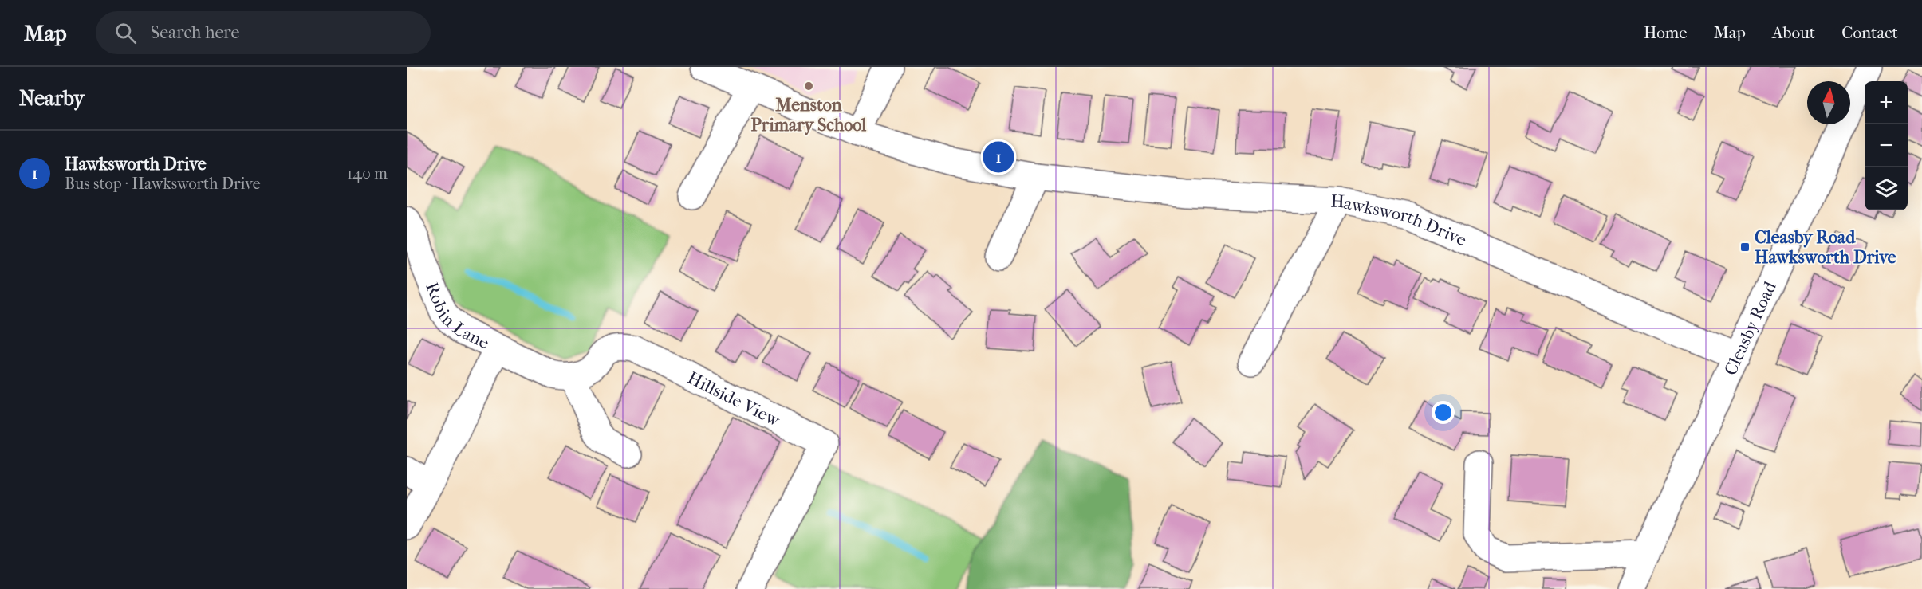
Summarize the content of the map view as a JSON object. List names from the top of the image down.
{
  "streets": {
    "street": [
      "Hawksworth Drive",
      "Robin Lane",
      "Cleasby Road",
      "Hillside View"
    ]
  },
  "crossings": [
    ["Hawksworth Drive", "Cleasby Road"]
  ],
  "places": {
    "other": ["Menston Primary School"],
    "transit": ["Cleasby Road Hawksworth Drive"]
  },
  "north": "top",
  "page": {
    "header": "Map",
    "search": "Search here",
    "nav": [
      "Home",
      "Map",
      "About",
      "Contact"
    ],
    "heading": "Nearby",
    "map_buttons": ["+", "−"],
    "list": [
      {
        "mark": "1",
        "name": "Hawksworth Drive",
        "note": "Bus stop · Hawksworth Drive",
        "value": "140 m"
      }
    ],
    "pins": "1"
  }
}
